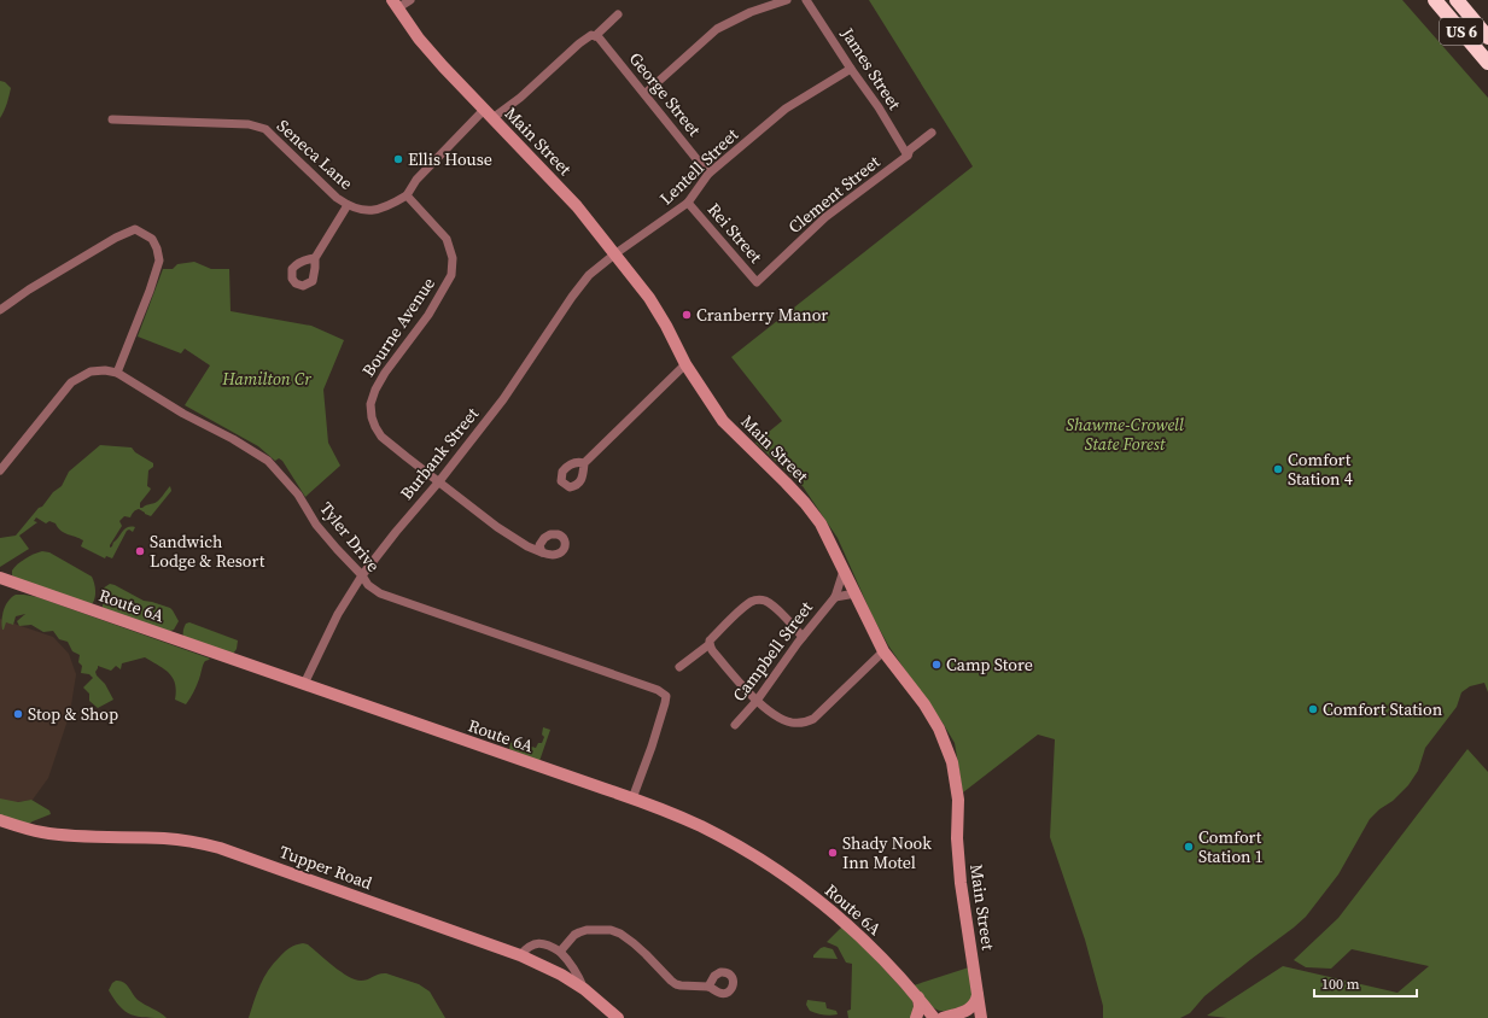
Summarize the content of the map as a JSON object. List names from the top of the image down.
{
  "streets": {
    "highway": ["US 6"],
    "main road": ["Main Street", "Route 6A", "Tupper Road"],
    "street": [
      "James Street",
      "George Street",
      "Seneca Lane",
      "Lentell Street",
      "Clement Street",
      "Rei Street",
      "Bourne Avenue",
      "Burbank Street",
      "Tyler Drive",
      "Campbell Street"
    ]
  },
  "crossings": [
    ["James Street", "Lentell Street"],
    ["James Street", "Clement Street"],
    ["George Street", "Lentell Street"],
    ["Main Street", "Lentell Street"],
    ["Main Street", "Burbank Street"],
    ["Main Street", "Campbell Street"],
    ["Seneca Lane", "Bourne Avenue"],
    ["Lentell Street", "Rei Street"],
    ["Lentell Street", "Burbank Street"],
    ["Clement Street", "Rei Street"],
    ["Bourne Avenue", "Burbank Street"],
    ["Burbank Street", "Tyler Drive"],
    ["Burbank Street", "Route 6A"],
    ["Tyler Drive", "Route 6A"]
  ],
  "parks": ["Hamilton Cr", "Shawme-Crowell State Forest"],
  "places": [
    "Ellis House",
    "Cranberry Manor",
    "Comfort Station 4",
    "Sandwich Lodge & Resort",
    "Camp Store",
    "Comfort Station",
    "Stop & Shop",
    "Comfort Station 1",
    "Shady Nook Inn Motel"
  ],
  "scale_bar": "100 m"
}
